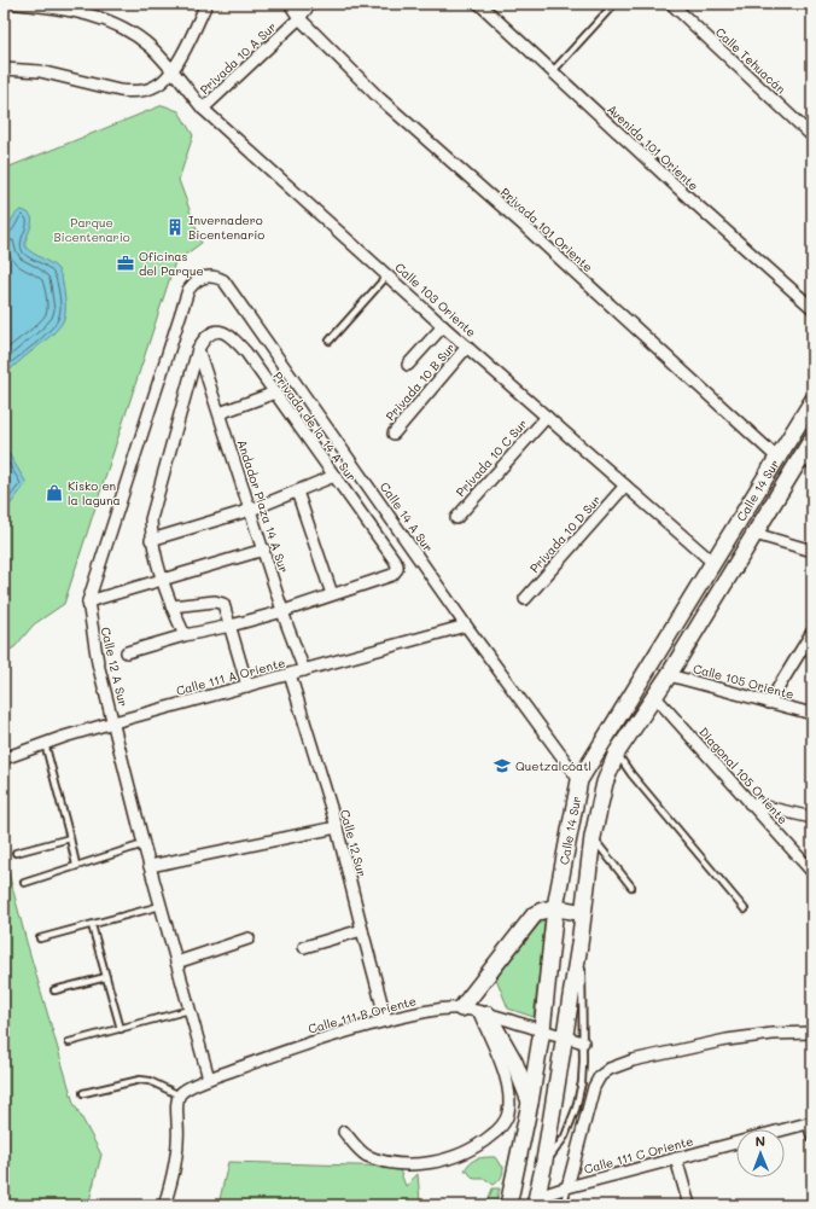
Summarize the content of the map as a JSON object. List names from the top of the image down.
{
  "streets": {
    "main road": ["Calle 14 Sur"],
    "street": [
      "Privada 10 A Sur",
      "Calle Tehuacán",
      "Avenida 101 Oriente",
      "Privada 101 Oriente",
      "Calle 103 Oriente",
      "Privada 10 B Sur",
      "Privada de la 14 A Sur",
      "Privada 10 C Sur",
      "Andador Plaza 14 A Sur",
      "Calle 14 A Sur",
      "Privada 10 D Sur",
      "Calle 12 A Sur",
      "Calle 111 A Oriente",
      "Calle 105 Oriente",
      "Diagonal 105 Oriente",
      "Calle 12 Sur",
      "Calle 111 B Oriente",
      "Calle 111 C Oriente"
    ]
  },
  "crossings": [
    ["Privada 10 A Sur", "Privada 101 Oriente"],
    ["Privada 10 A Sur", "Calle 103 Oriente"],
    ["Privada 101 Oriente", "Calle 14 Sur"],
    ["Calle 103 Oriente", "Privada 10 B Sur"],
    ["Calle 103 Oriente", "Privada 10 C Sur"],
    ["Calle 103 Oriente", "Calle 14 Sur"],
    ["Calle 103 Oriente", "Privada 10 D Sur"],
    ["Privada de la 14 A Sur", "Andador Plaza 14 A Sur"],
    ["Calle 14 Sur", "Calle 14 A Sur"],
    ["Calle 14 Sur", "Calle 105 Oriente"],
    ["Calle 14 Sur", "Diagonal 105 Oriente"],
    ["Calle 14 Sur", "Calle 111 B Oriente"],
    ["Calle 14 Sur", "Calle 111 C Oriente"],
    ["Andador Plaza 14 A Sur", "Calle 111 A Oriente"],
    ["Calle 14 A Sur", "Calle 12 A Sur"],
    ["Calle 14 A Sur", "Calle 111 A Oriente"],
    ["Calle 12 A Sur", "Calle 111 A Oriente"],
    ["Calle 12 A Sur", "Calle 111 B Oriente"],
    ["Calle 111 A Oriente", "Calle 12 Sur"],
    ["Calle 12 Sur", "Calle 111 B Oriente"]
  ],
  "parks": ["Parque Bicentenario"],
  "places": {
    "building": ["Invernadero Bicentenario"],
    "office": ["Oficinas del Parque"],
    "shop": ["Kisko en la laguna"],
    "school or university": ["Quetzalcóatl"]
  },
  "north": "top"
}
